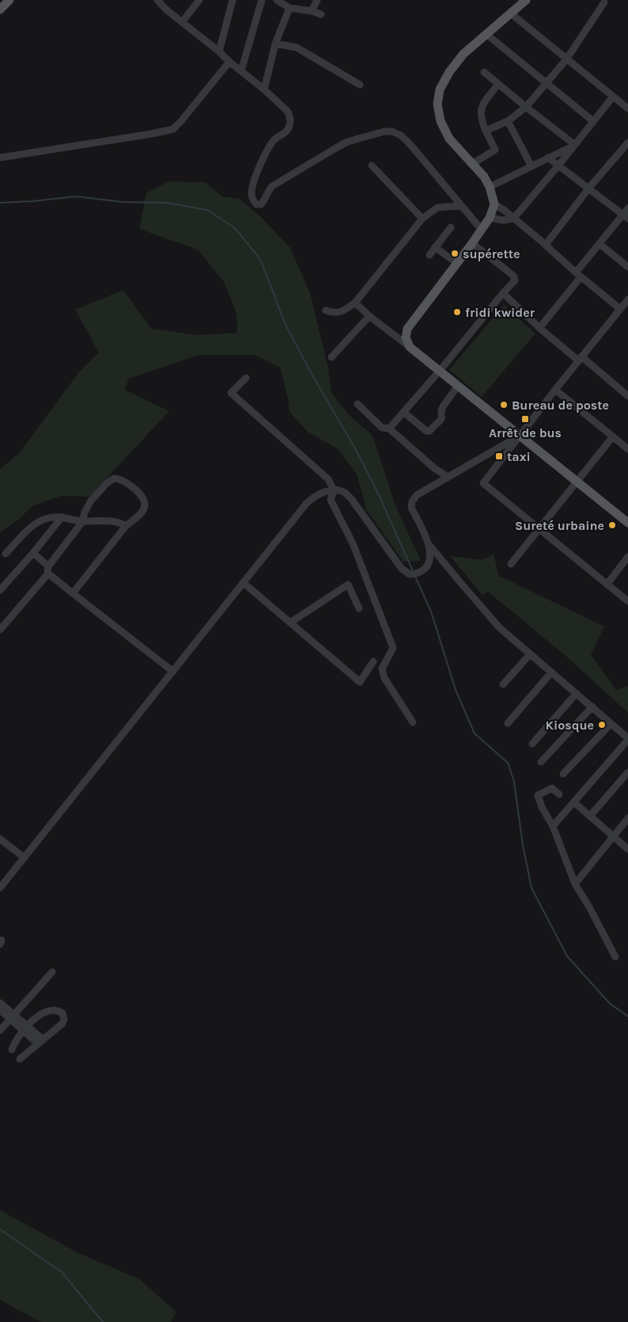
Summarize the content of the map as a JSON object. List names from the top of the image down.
{
  "places": {
    "other": [
      "supérette",
      "fridi kwider",
      "Bureau de poste",
      "Sureté urbaine",
      "Kiosque"
    ],
    "transit": ["Arrêt de bus", "taxi"]
  }
}
